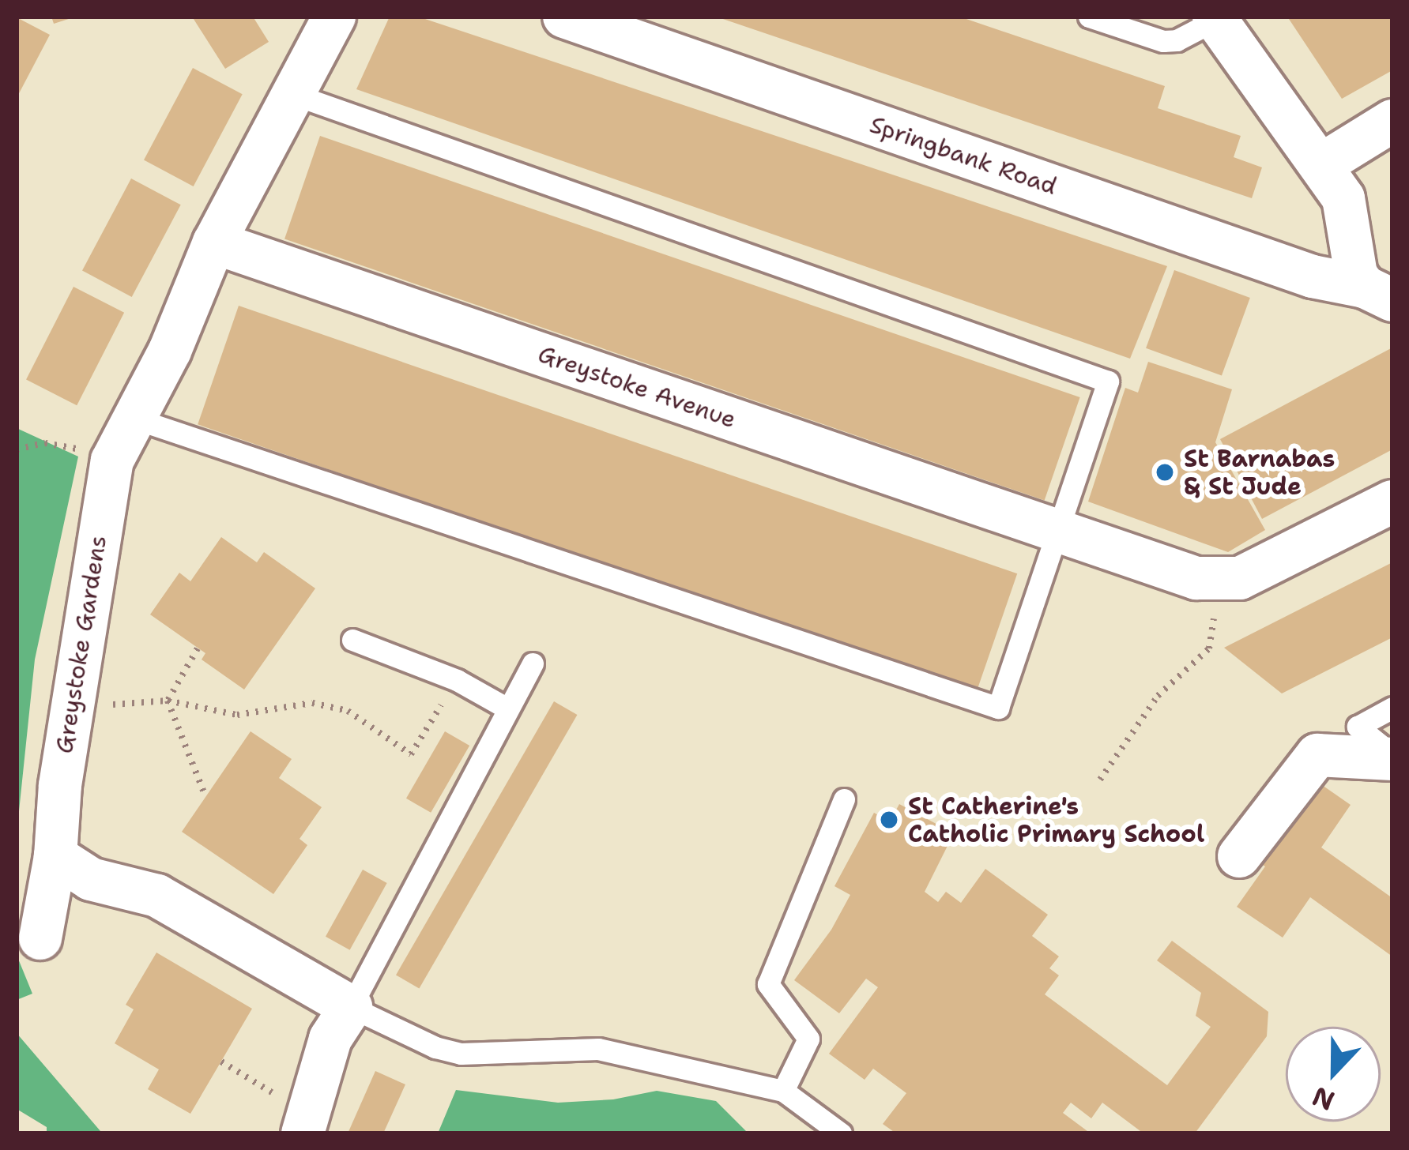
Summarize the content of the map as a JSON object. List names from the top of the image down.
{
  "streets": {
    "street": ["Springbank Road", "Greystoke Avenue", "Greystoke Gardens"]
  },
  "crossings": [
    ["Greystoke Avenue", "Greystoke Gardens"]
  ],
  "places": ["St Barnabas & St Jude", "St Catherine's Catholic Primary School"],
  "north": "bottom"
}
